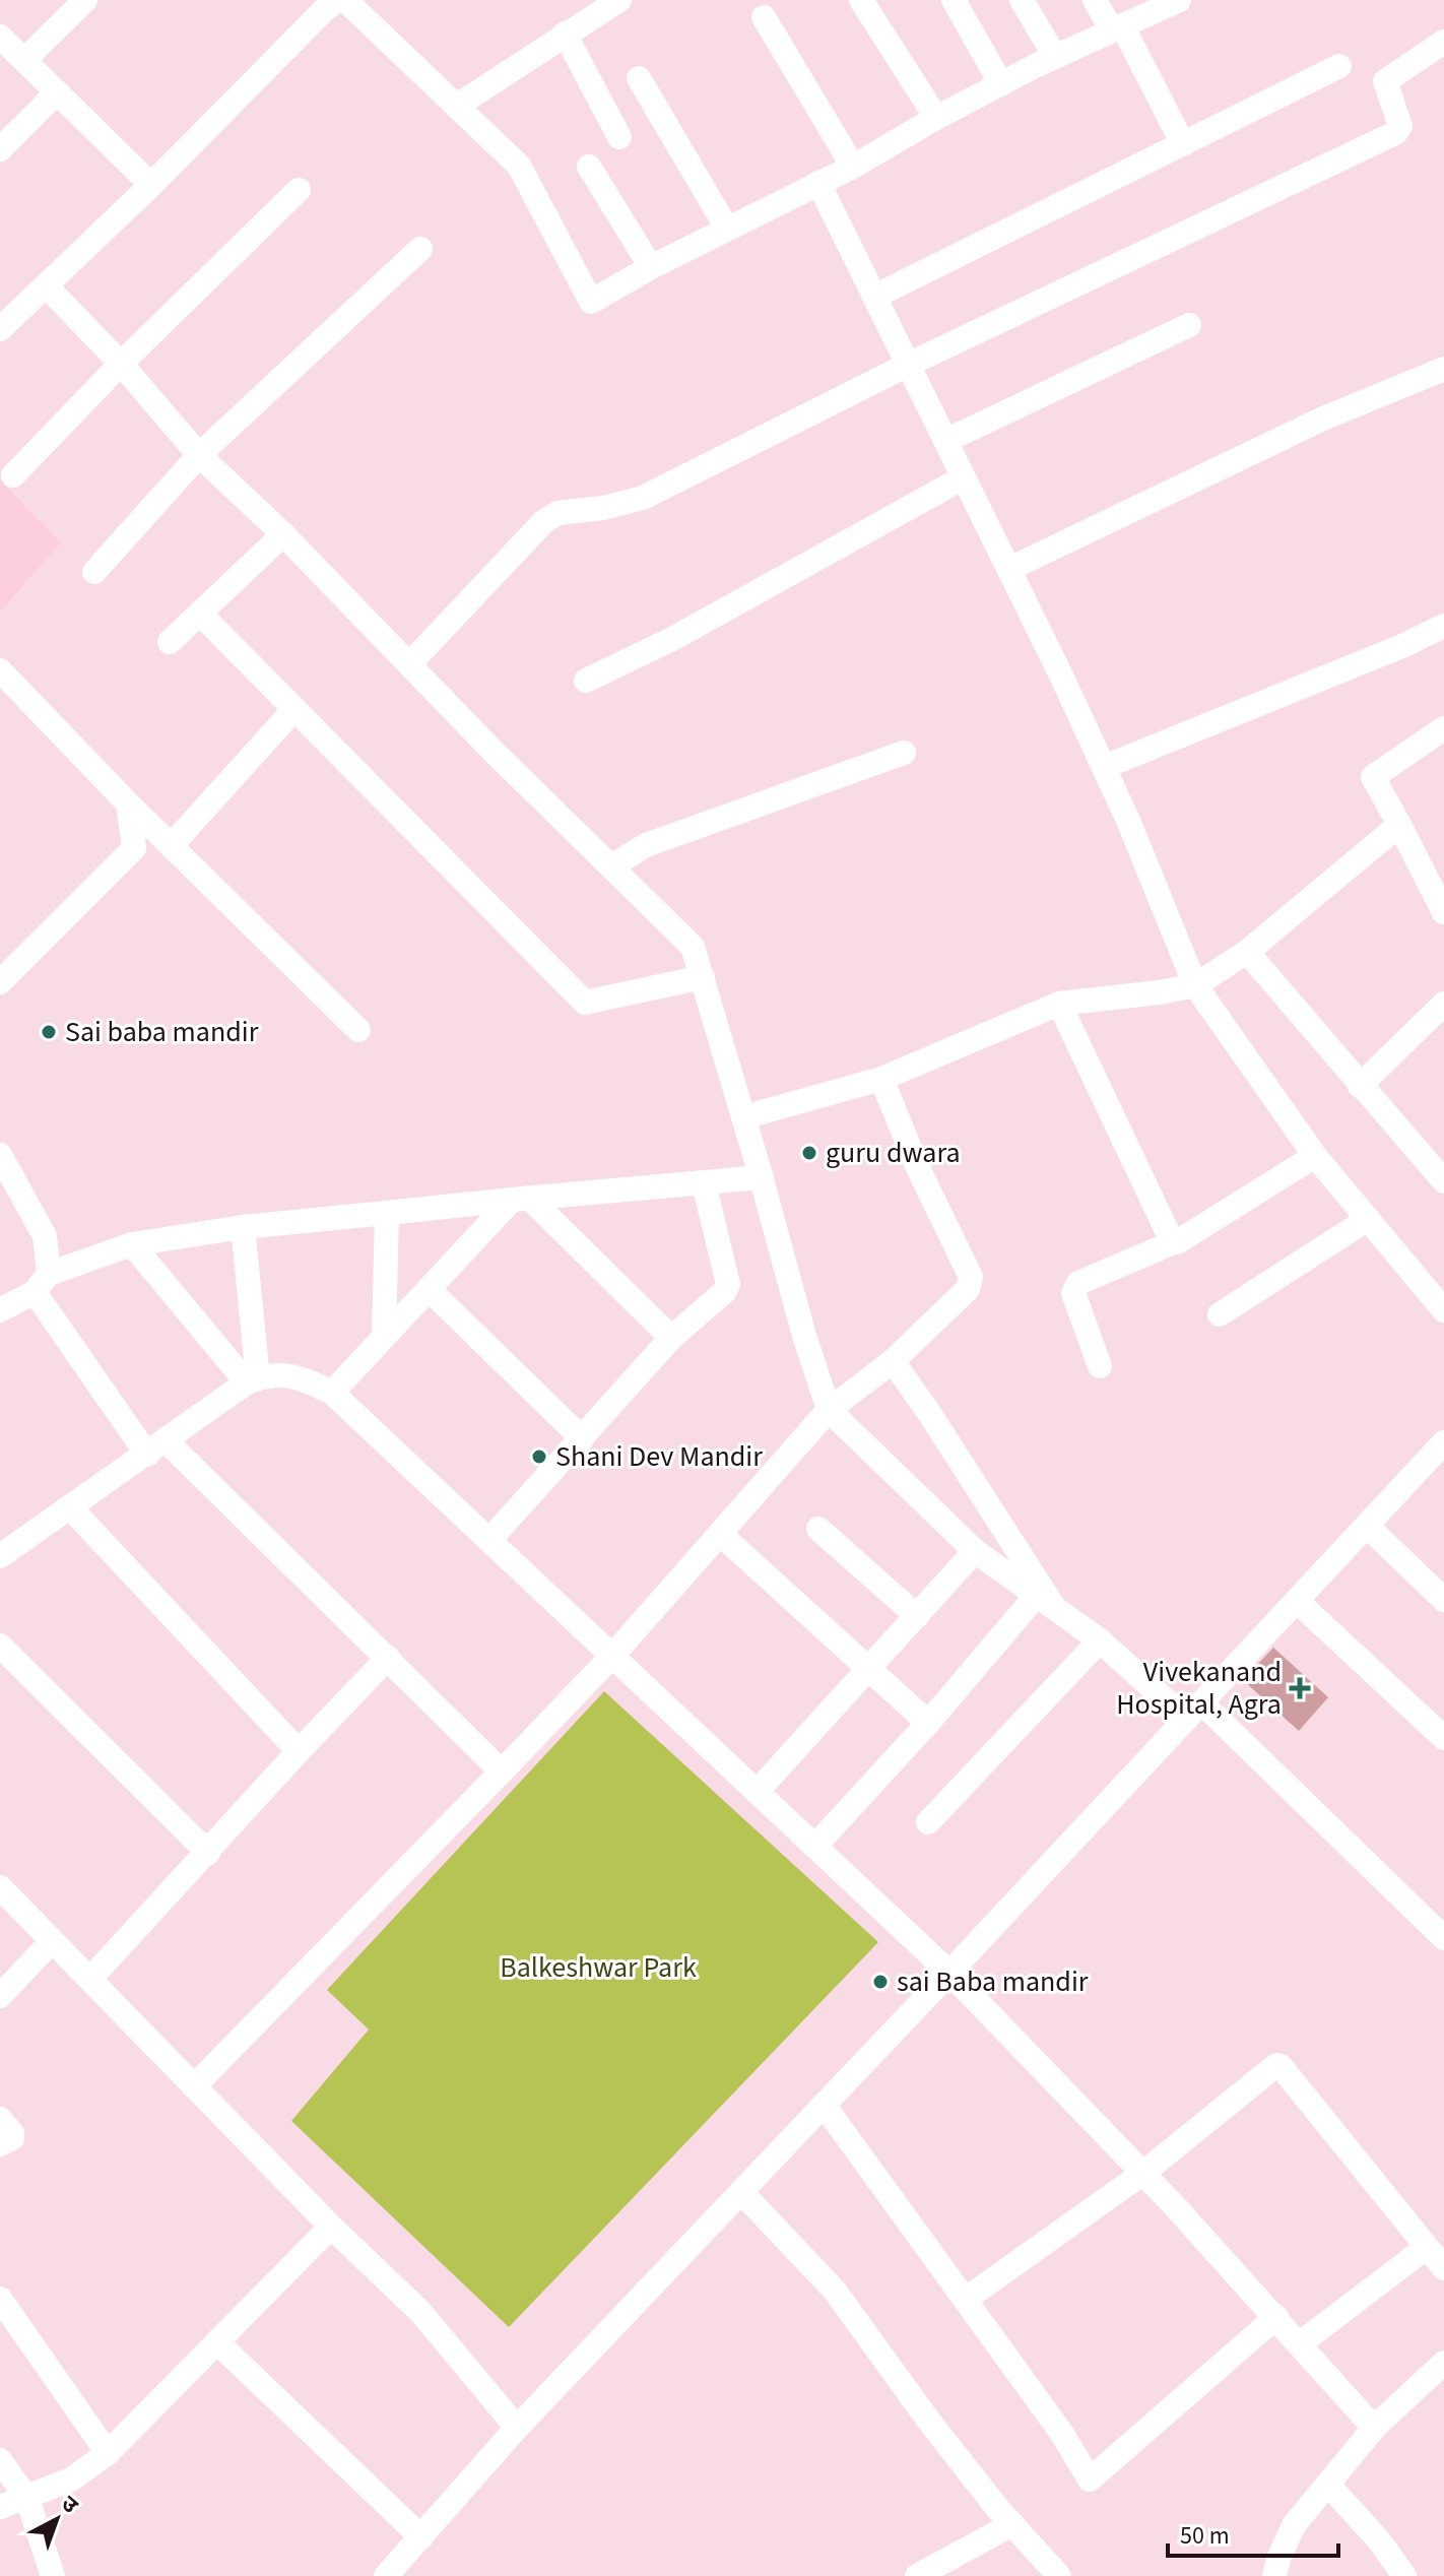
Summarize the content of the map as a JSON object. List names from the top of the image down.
{
  "parks": ["Balkeshwar Park"],
  "places": {
    "other": [
      "Sai baba mandir",
      "guru dwara",
      "Shani Dev Mandir",
      "sai Baba mandir"
    ],
    "health": ["Vivekanand Hospital, Agra"]
  },
  "scale_bar": "50 m",
  "north": "top right"
}
